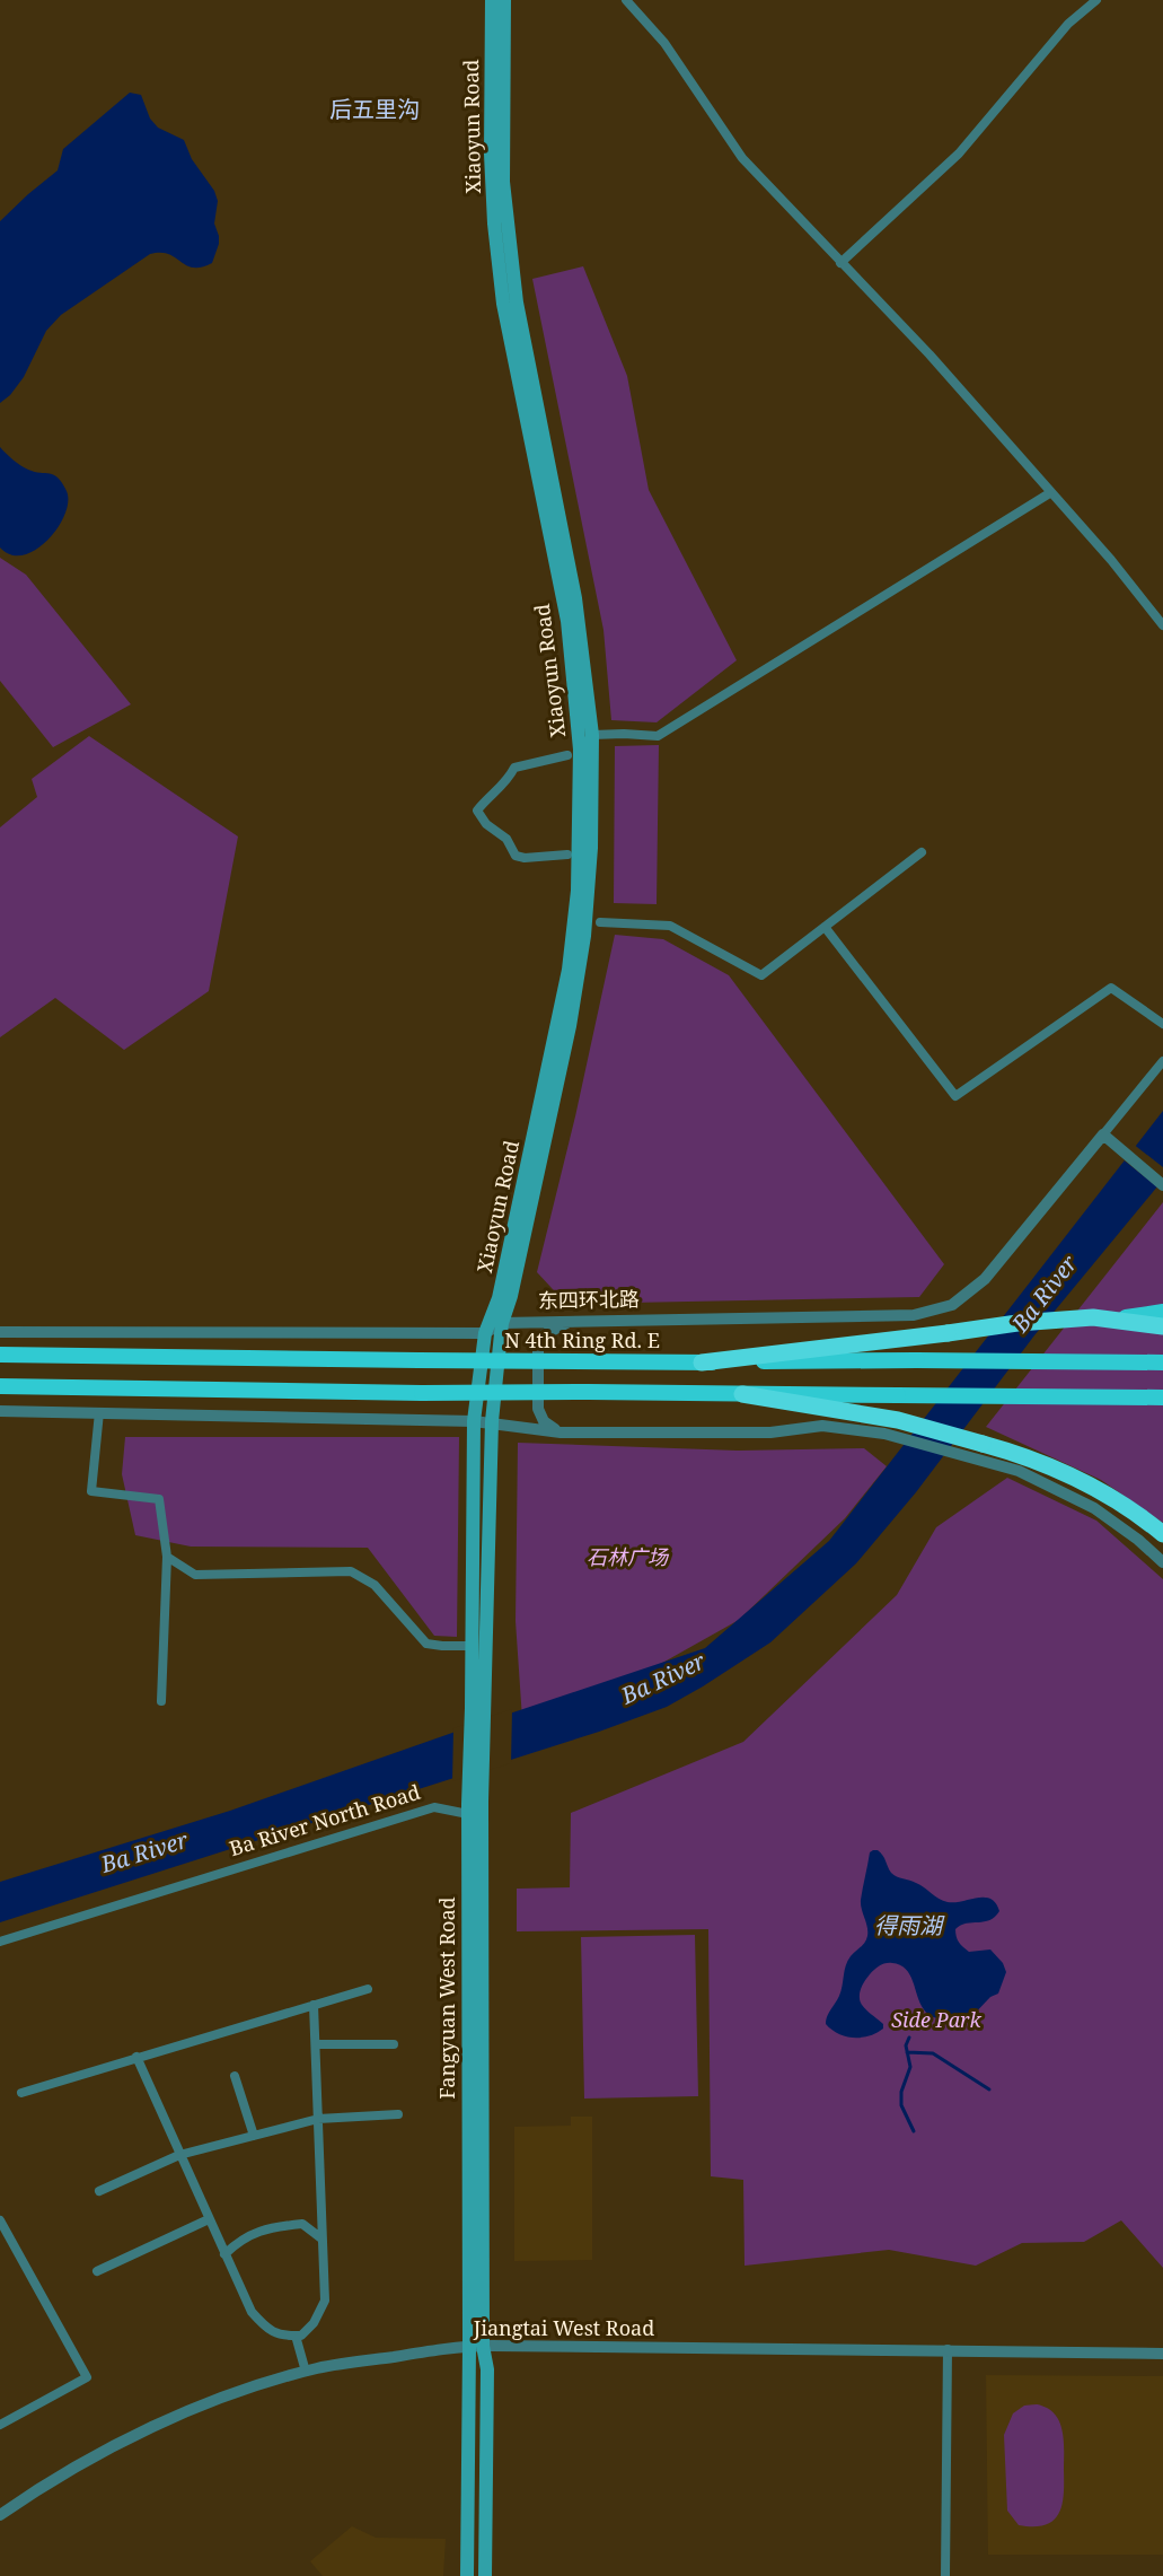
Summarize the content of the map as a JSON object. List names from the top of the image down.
{
  "streets": {
    "highway": ["N 4th Ring Rd. E"],
    "main road": ["Xiaoyun Road", "Fangyuan West Road"],
    "street": ["东四环北路", "Ba River North Road", "Jiangtai West Road"]
  },
  "crossings": [
    ["Xiaoyun Road", "东四环北路"],
    ["Xiaoyun Road", "Fangyuan West Road"],
    ["Ba River North Road", "Fangyuan West Road"],
    ["Fangyuan West Road", "Jiangtai West Road"]
  ],
  "districts": ["后五里沟"],
  "water": ["Ba River", "得雨湖"],
  "parks": ["石林广场", "Side Park"]
}
